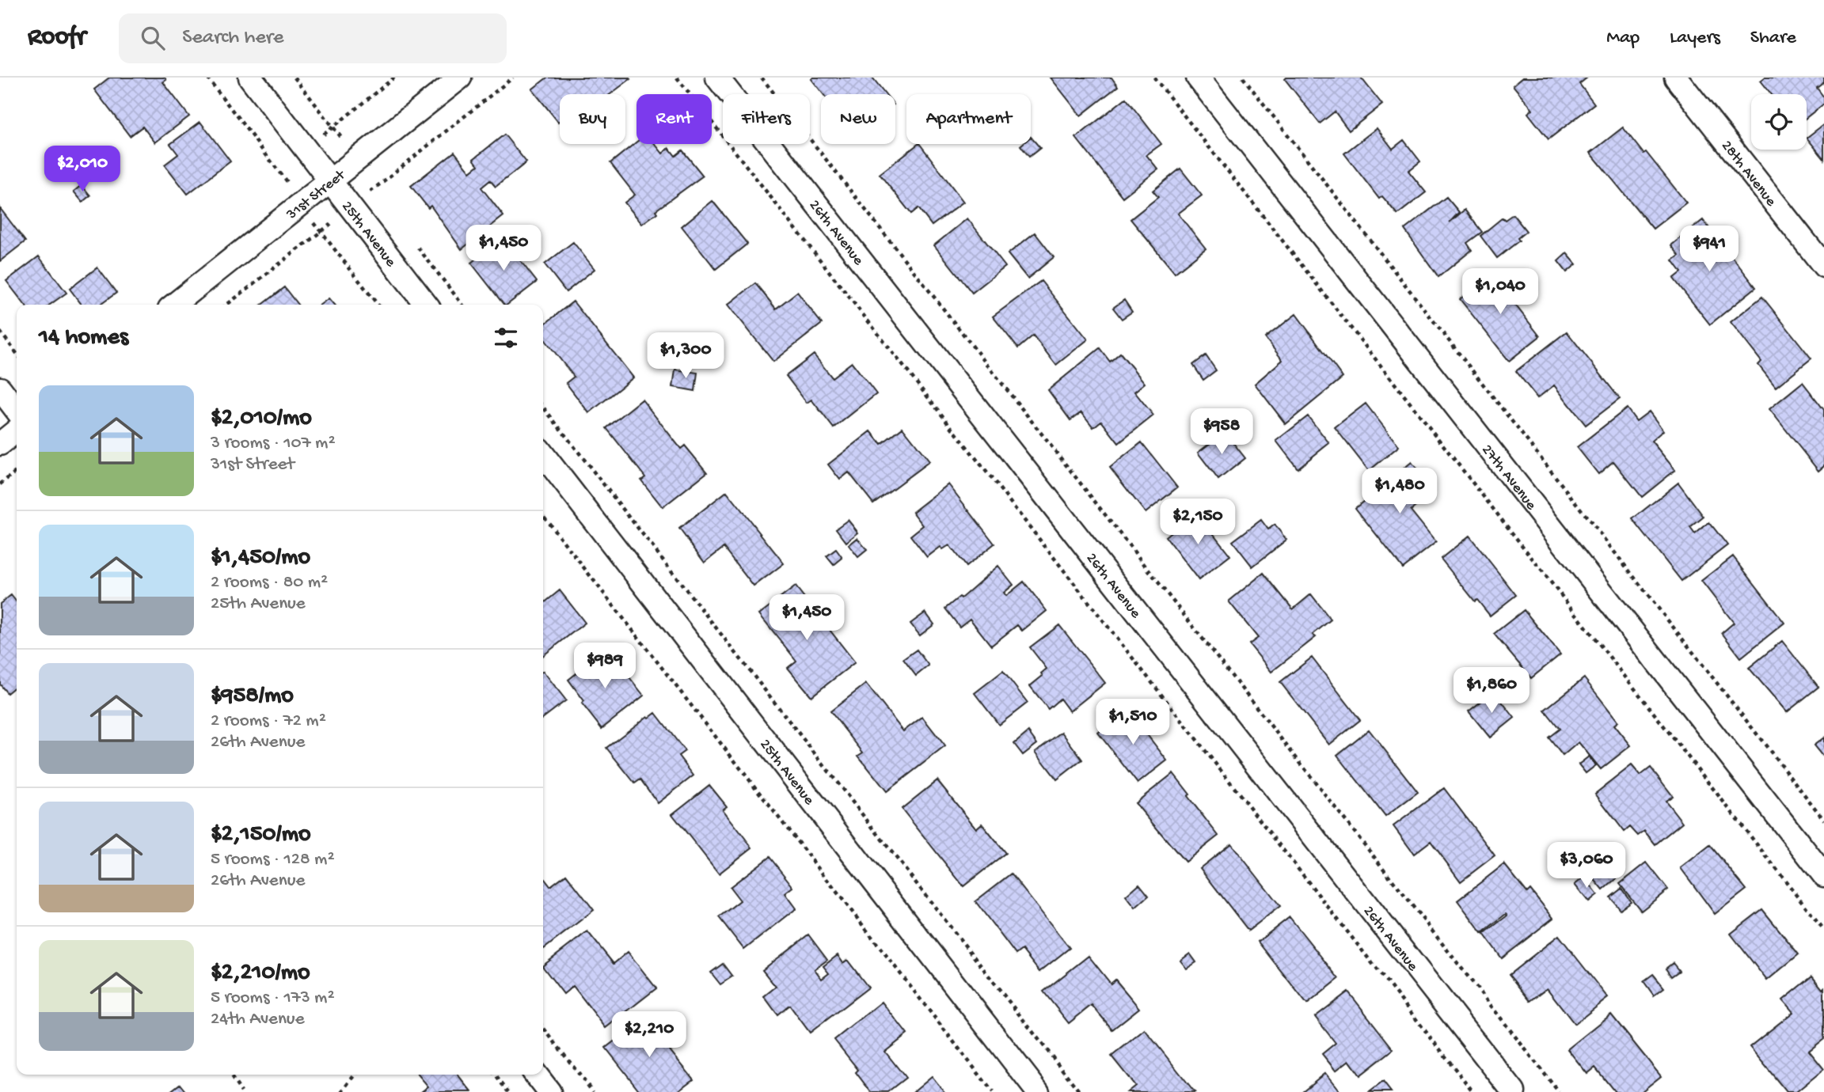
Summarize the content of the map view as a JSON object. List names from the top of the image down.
{
  "streets": {
    "street": [
      "28th Avenue",
      "31st Street",
      "26th Avenue",
      "25th Avenue",
      "27th Avenue"
    ]
  },
  "crossings": [
    ["31st Street", "25th Avenue"]
  ],
  "page": {
    "header": "Roofr",
    "search": "Search here",
    "nav": ["Map", "Layers", "Share"],
    "chip": [
      "Buy",
      "Rent",
      "Filters",
      "New",
      "Apartment"
    ],
    "price": [
      "$2,010",
      "$1,450",
      "$941",
      "$1,040",
      "$1,300",
      "$958",
      "$1,480",
      "$2,150",
      "$1,450",
      "$989",
      "$1,860",
      "$1,510",
      "$3,060",
      "$2,210"
    ],
    "heading": "14 homes",
    "list": [
      {
        "name": "$2,010/mo",
        "note": "3 rooms · 107 m² · 31st Street"
      },
      {
        "name": "$1,450/mo",
        "note": "2 rooms · 80 m² · 25th Avenue"
      },
      {
        "name": "$958/mo",
        "note": "2 rooms · 72 m² · 26th Avenue"
      },
      {
        "name": "$2,150/mo",
        "note": "5 rooms · 128 m² · 26th Avenue"
      },
      {
        "name": "$2,210/mo",
        "note": "5 rooms · 173 m² · 24th Avenue"
      }
    ]
  }
}
